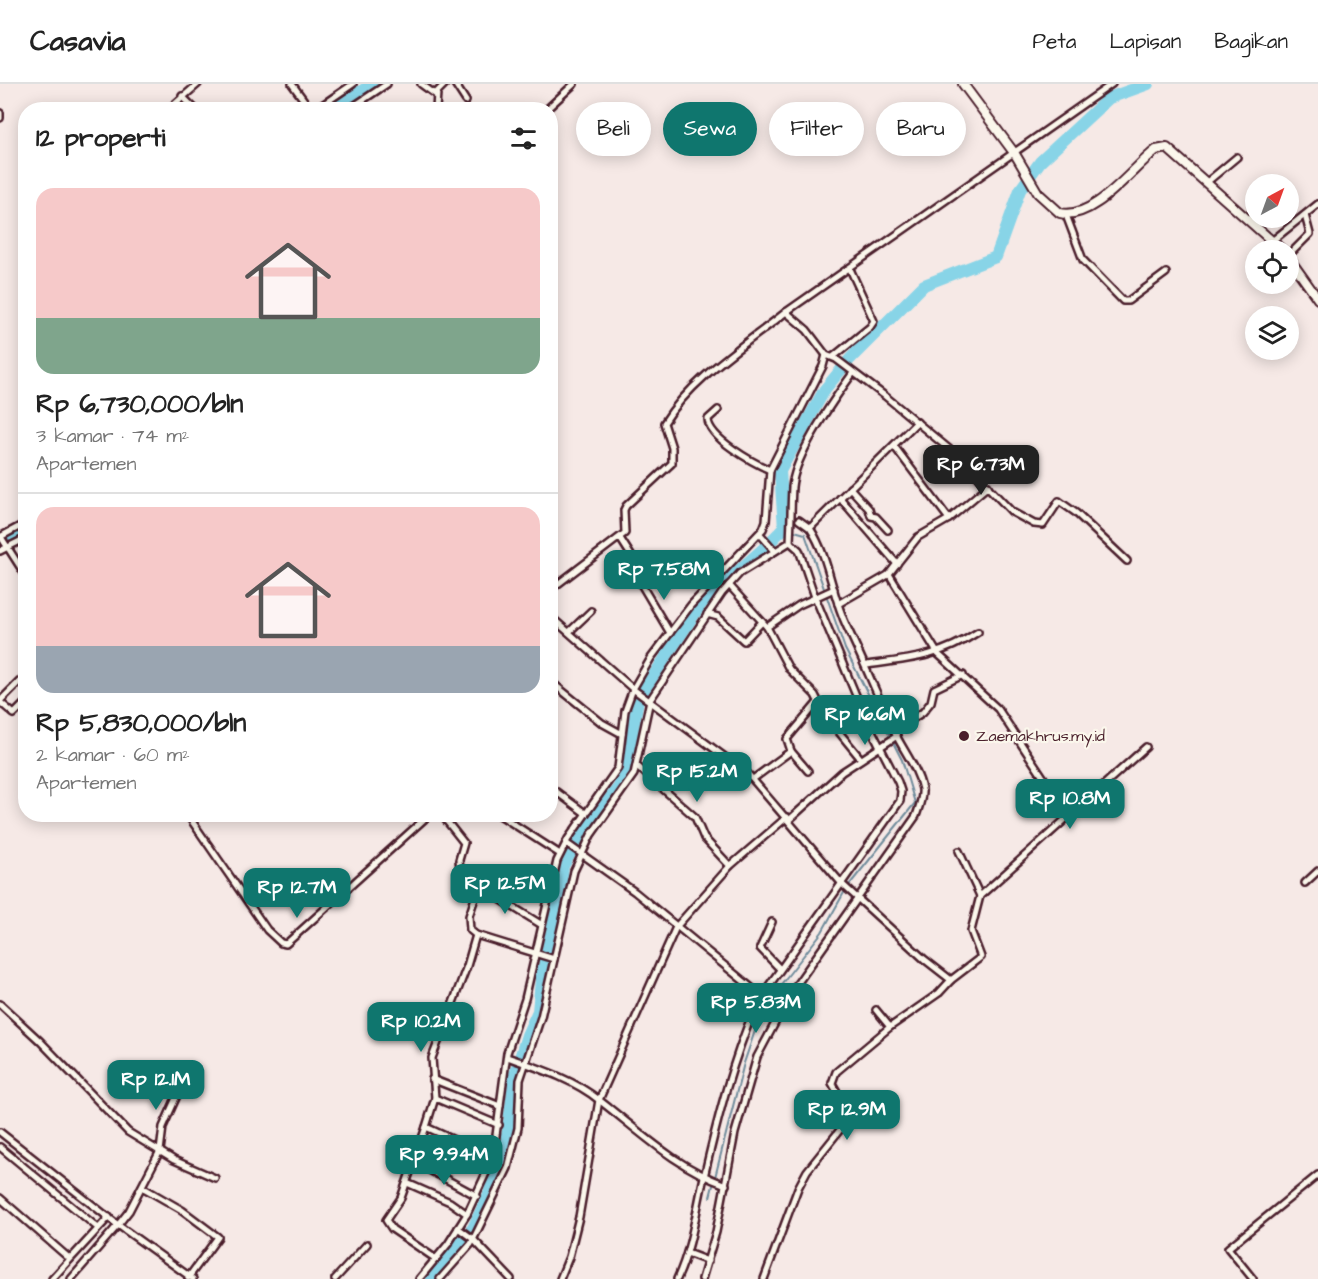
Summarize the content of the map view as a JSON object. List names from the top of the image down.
{
  "places": ["Zaemakhrus.my.id"],
  "north": "top right",
  "page": {
    "header": "Casavia",
    "nav": ["Peta", "Lapisan", "Bagikan"],
    "chip": [
      "Beli",
      "Sewa",
      "Filter",
      "Baru"
    ],
    "heading": "12 properti",
    "list": [
      {
        "name": "Rp 6,730,000/bln",
        "note": "3 kamar · 74 m² · Apartemen"
      },
      {
        "name": "Rp 5,830,000/bln",
        "note": "2 kamar · 60 m² · Apartemen"
      }
    ],
    "price": [
      "Rp 6.73M",
      "Rp 7.58M",
      "Rp 16.6M",
      "Rp 15.2M",
      "Rp 10.8M",
      "Rp 12.5M",
      "Rp 12.7M",
      "Rp 5.83M",
      "Rp 10.2M",
      "Rp 12.1M",
      "Rp 12.9M",
      "Rp 9.94M"
    ]
  }
}
